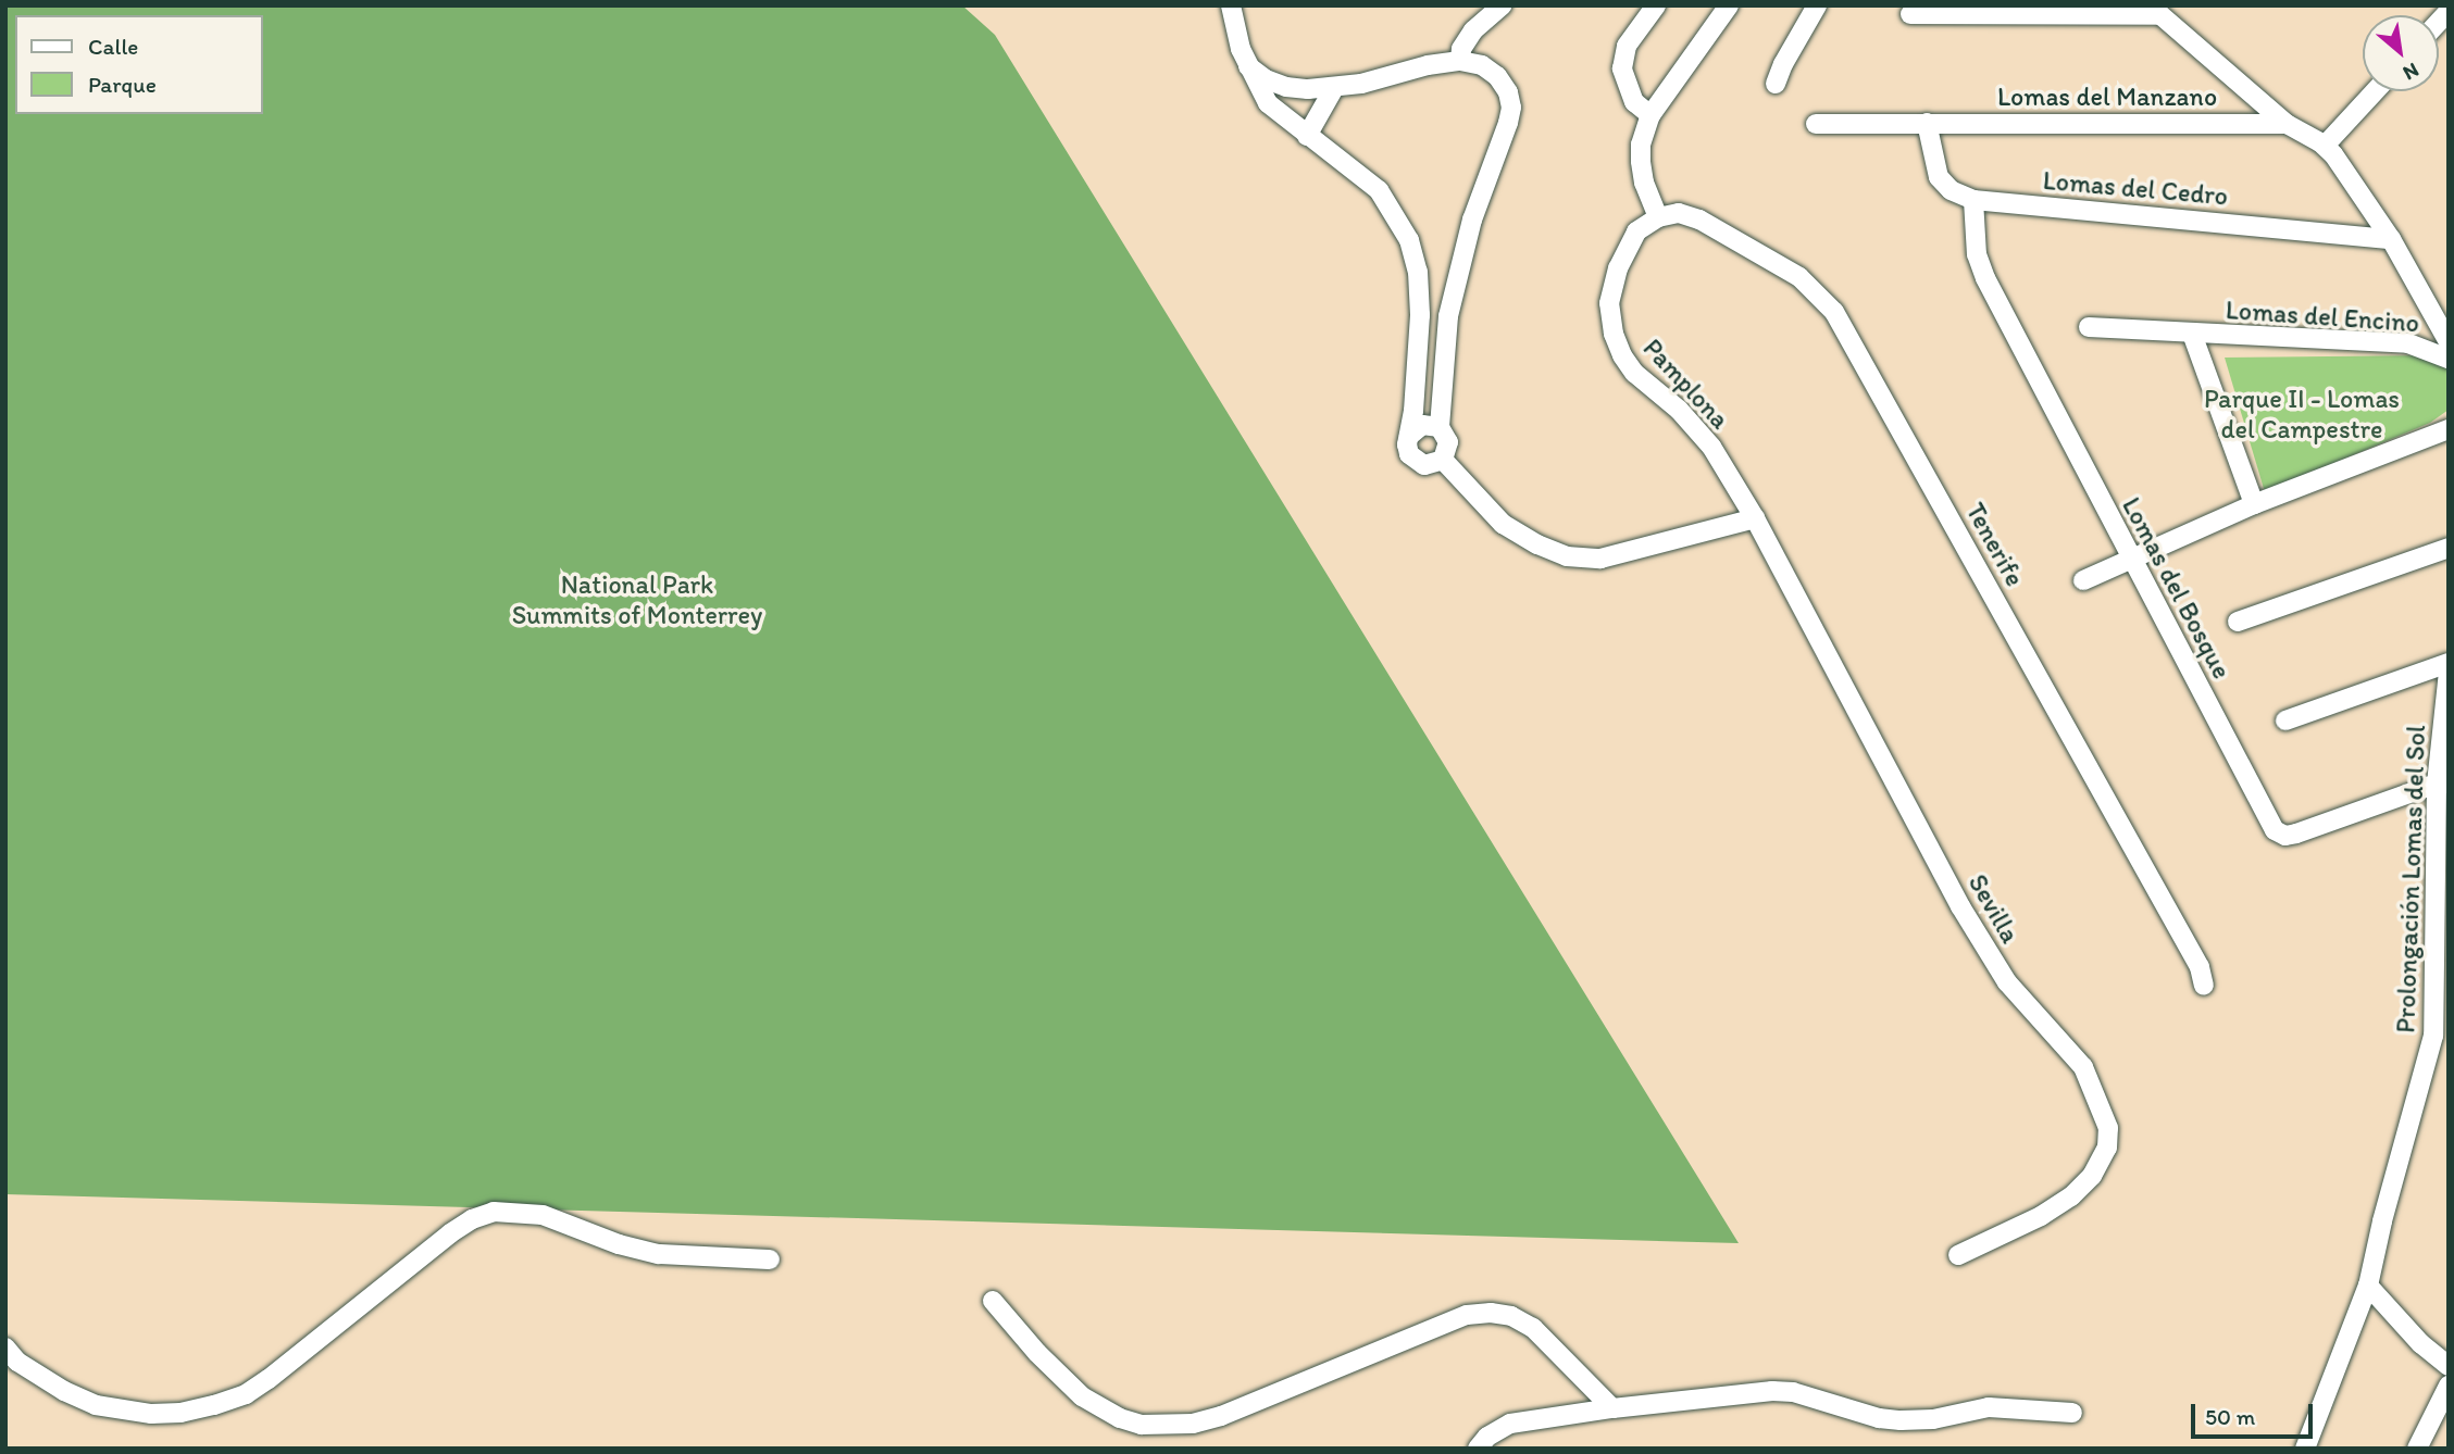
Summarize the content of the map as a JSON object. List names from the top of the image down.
{
  "streets": {
    "street": [
      "Lomas del Manzano",
      "Lomas del Cedro",
      "Lomas del Encino",
      "Pamplona",
      "Tenerife",
      "Lomas del Bosque",
      "Prolongación Lomas del Sol",
      "Sevilla"
    ]
  },
  "crossings": [
    ["Lomas del Manzano", "Lomas del Cedro"],
    ["Lomas del Cedro", "Lomas del Bosque"],
    ["Pamplona", "Tenerife"],
    ["Pamplona", "Sevilla"],
    ["Lomas del Bosque", "Prolongación Lomas del Sol"]
  ],
  "parks": ["Parque II - Lomas del Campestre", "National Park Summits of Monterrey"],
  "legend": ["Calle", "Parque"],
  "scale_bar": "50 m",
  "north": "bottom right"
}
